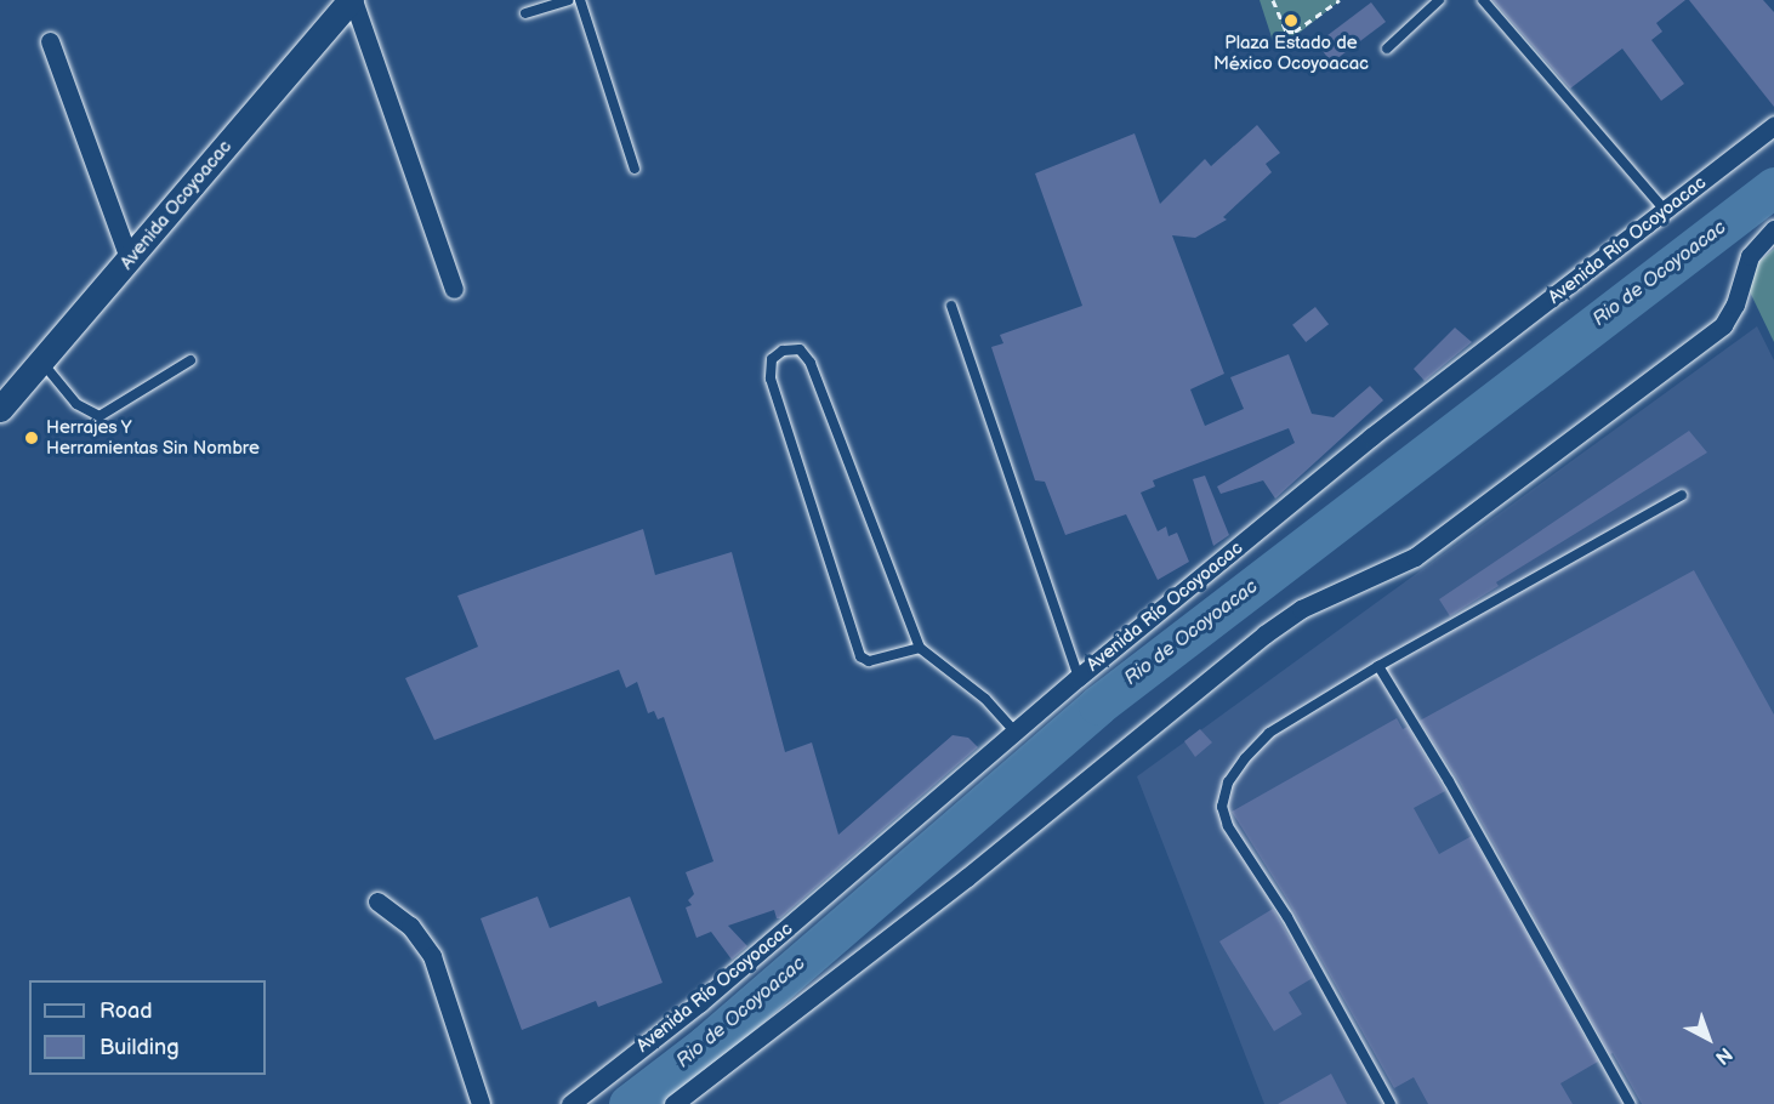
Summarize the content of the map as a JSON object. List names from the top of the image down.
{
  "streets": {
    "main road": ["Avenida Ocoyoacac"],
    "street": ["Avenida Río Ocoyoacac"]
  },
  "water": ["Rio de Ocoyoacac"],
  "places": ["Plaza Estado de México Ocoyoacac", "Herrajes Y Herramientas Sin Nombre"],
  "legend": ["Road", "Building"],
  "north": "bottom right"
}
